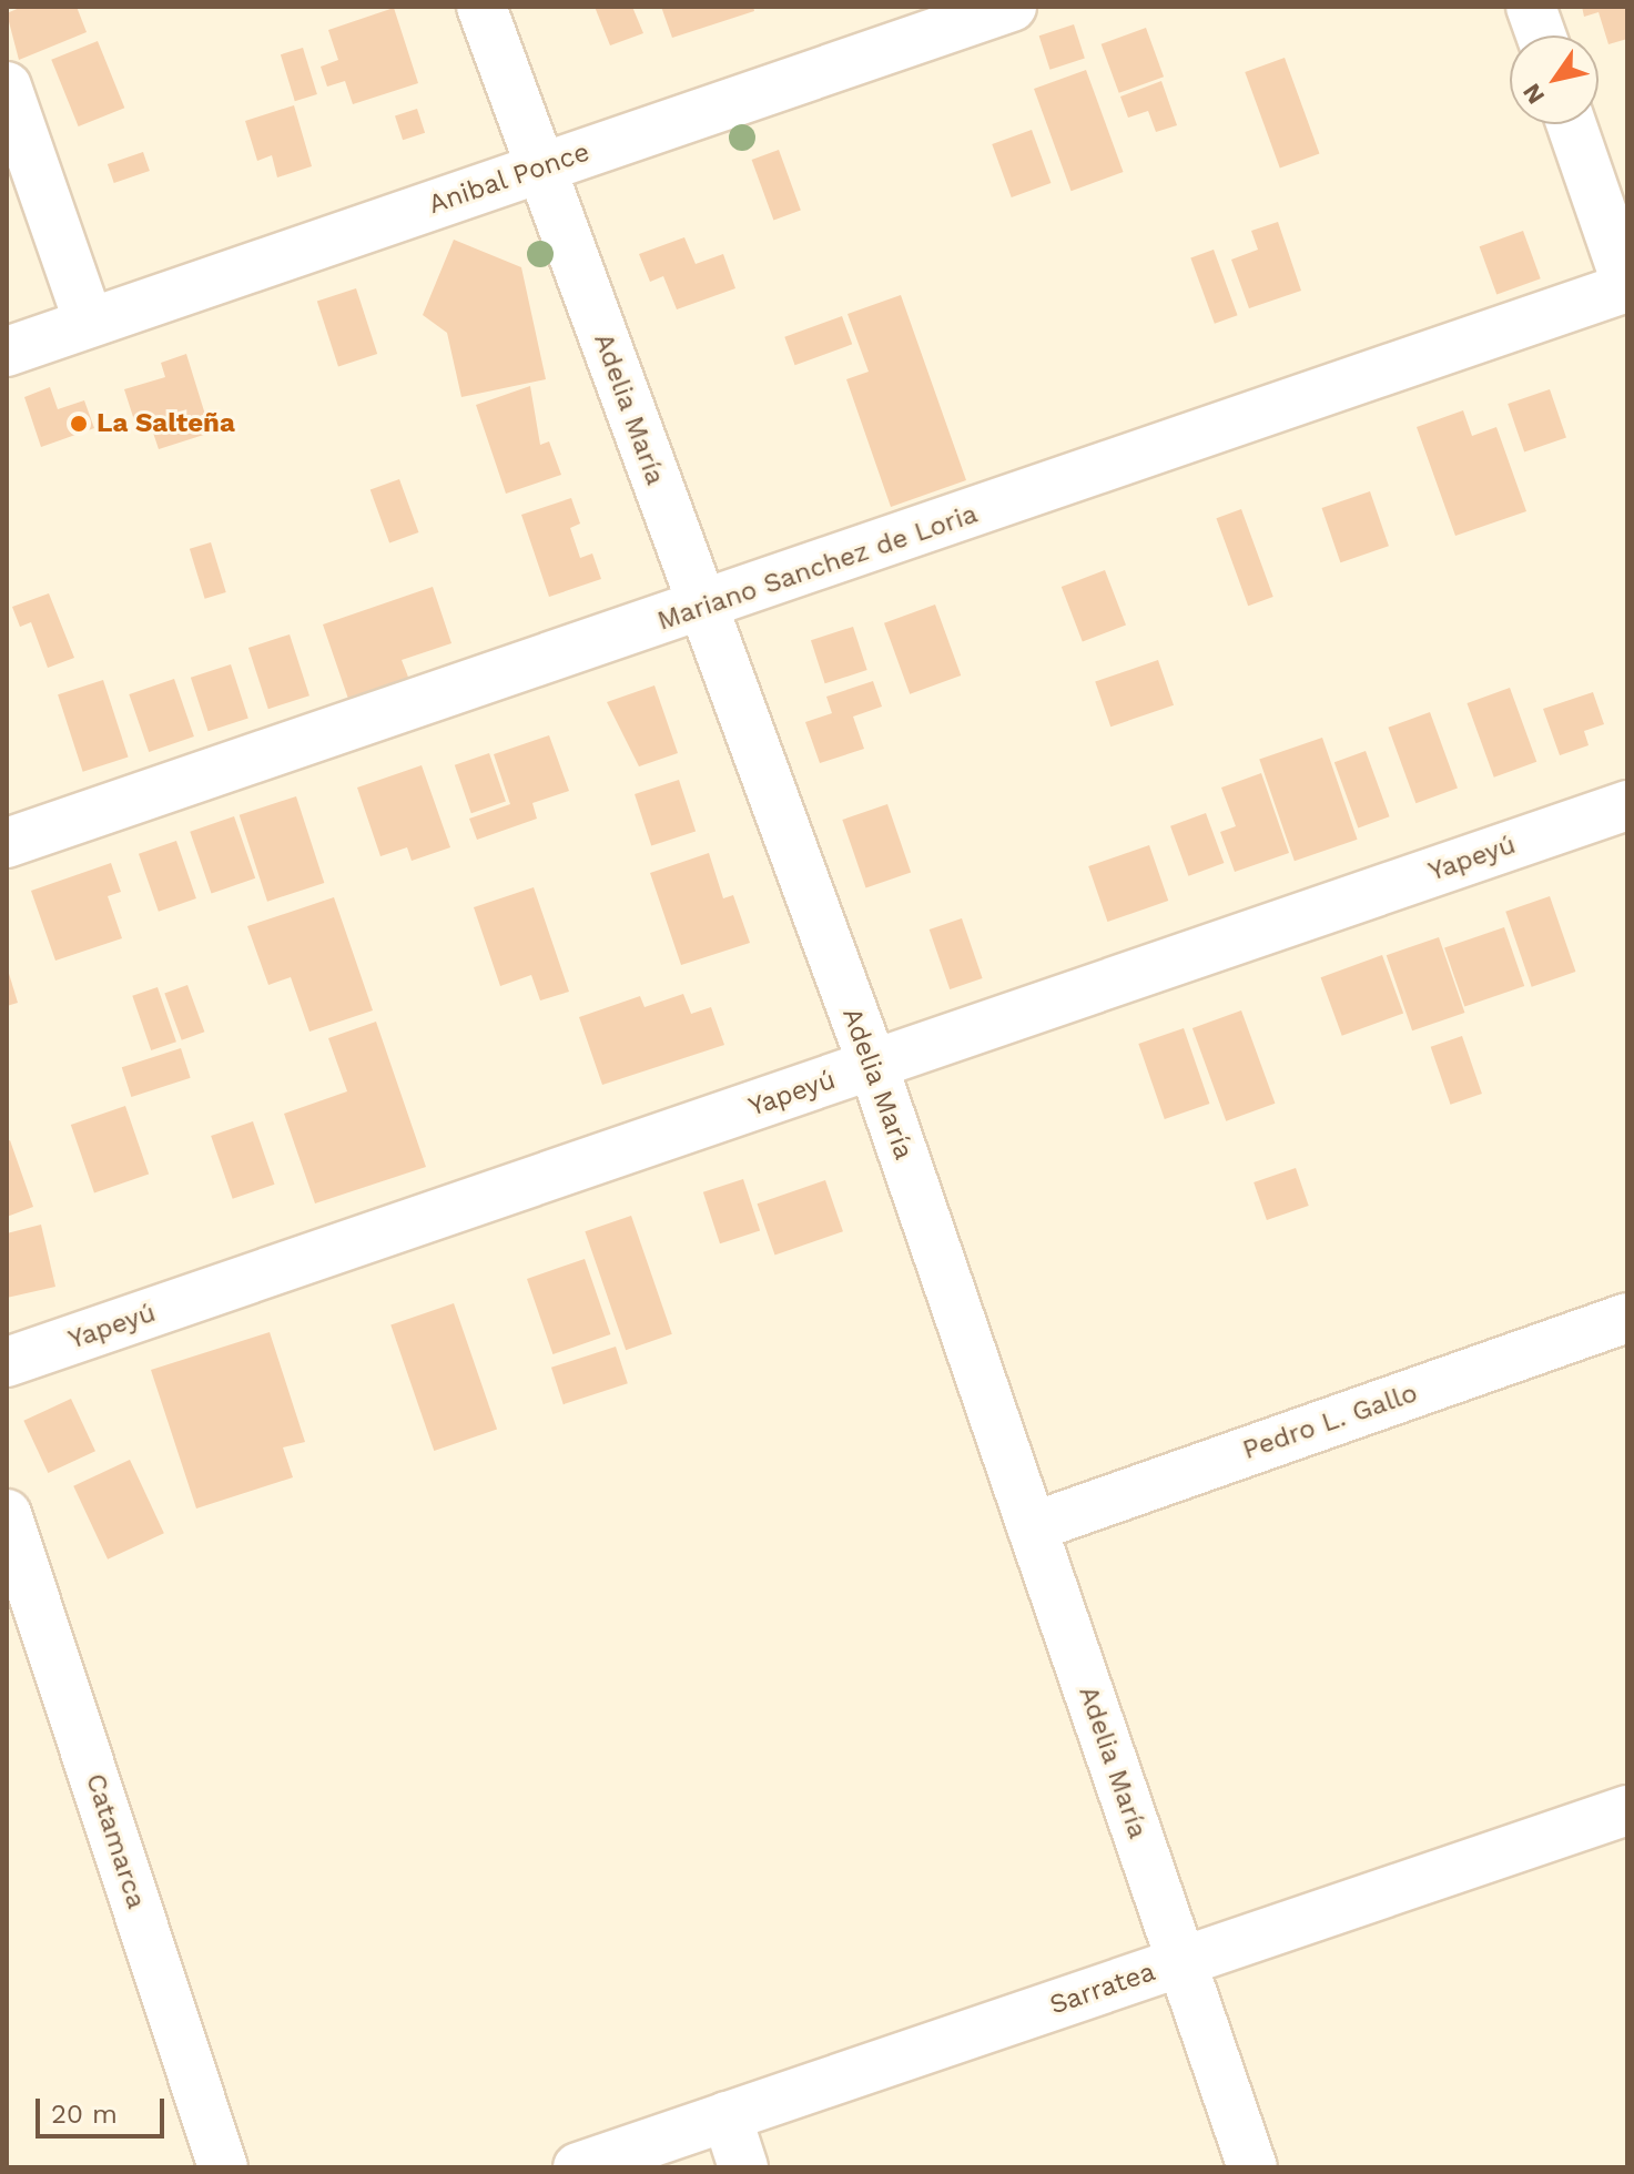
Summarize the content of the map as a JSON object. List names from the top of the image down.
{
  "streets": {
    "street": [
      "Anibal Ponce",
      "Adelia María",
      "Mariano Sanchez de Loria",
      "Yapeyú",
      "Pedro L. Gallo",
      "Catamarca",
      "Sarratea"
    ]
  },
  "crossings": [
    ["Anibal Ponce", "Adelia María"],
    ["Adelia María", "Mariano Sanchez de Loria"],
    ["Adelia María", "Yapeyú"],
    ["Adelia María", "Pedro L. Gallo"],
    ["Adelia María", "Sarratea"]
  ],
  "places": ["La Salteña"],
  "scale_bar": "20 m",
  "north": "bottom left"
}
